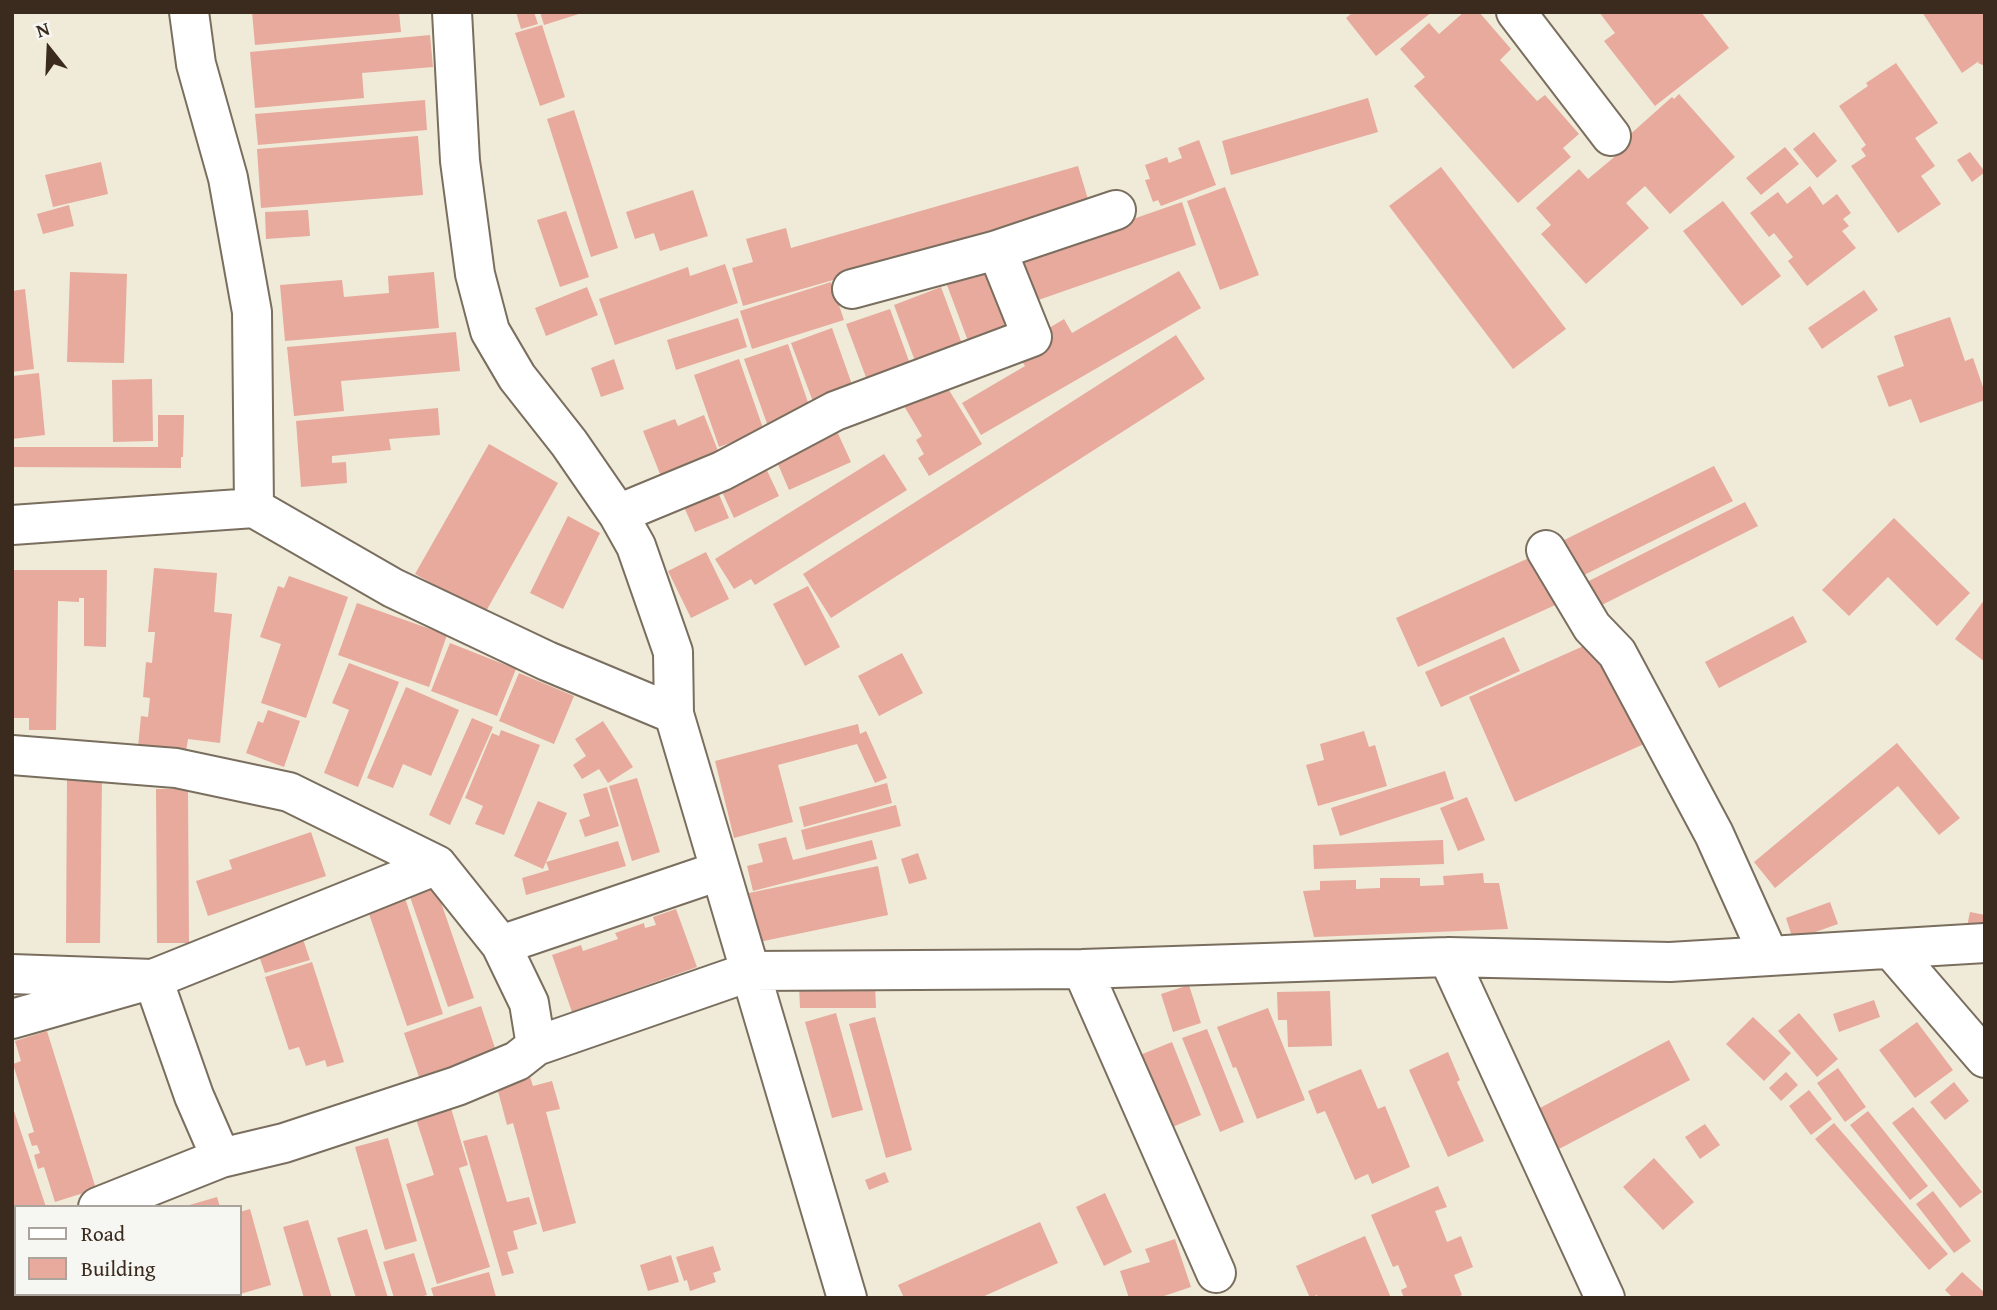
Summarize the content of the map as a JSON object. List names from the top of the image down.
{
  "legend": ["Road", "Building"],
  "north": "top"
}
